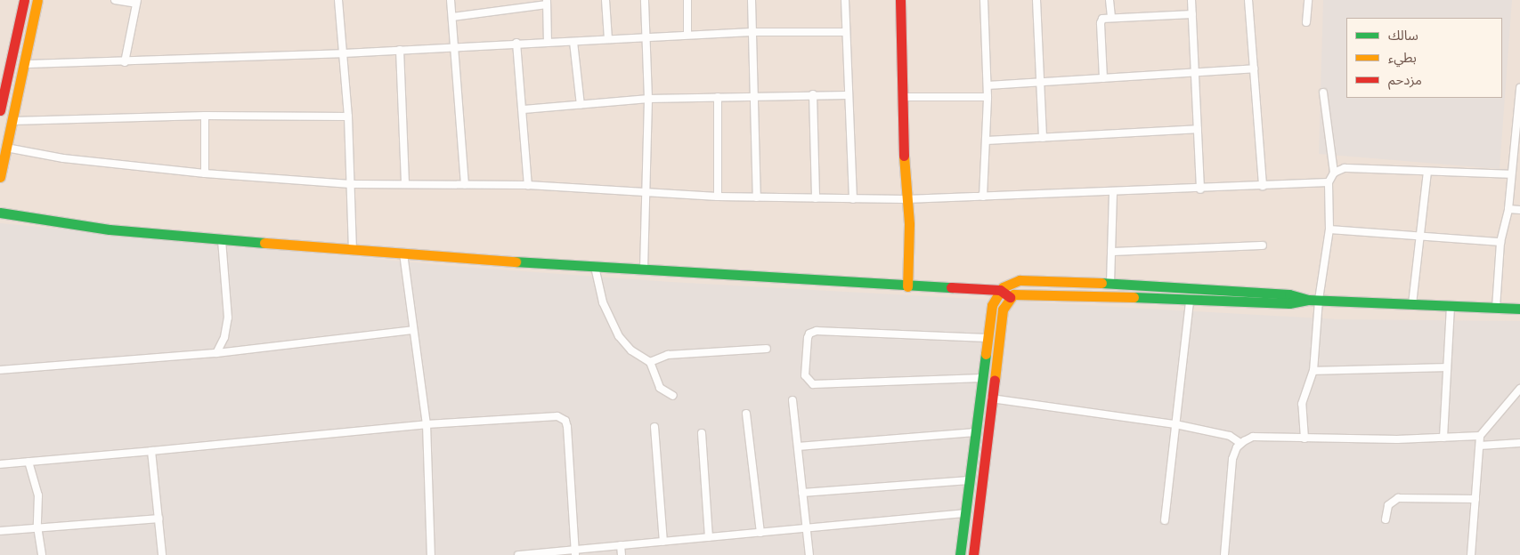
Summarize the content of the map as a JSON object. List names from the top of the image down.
{
  "legend": ["سالك", "بطيء", "مزدحم"]
}
